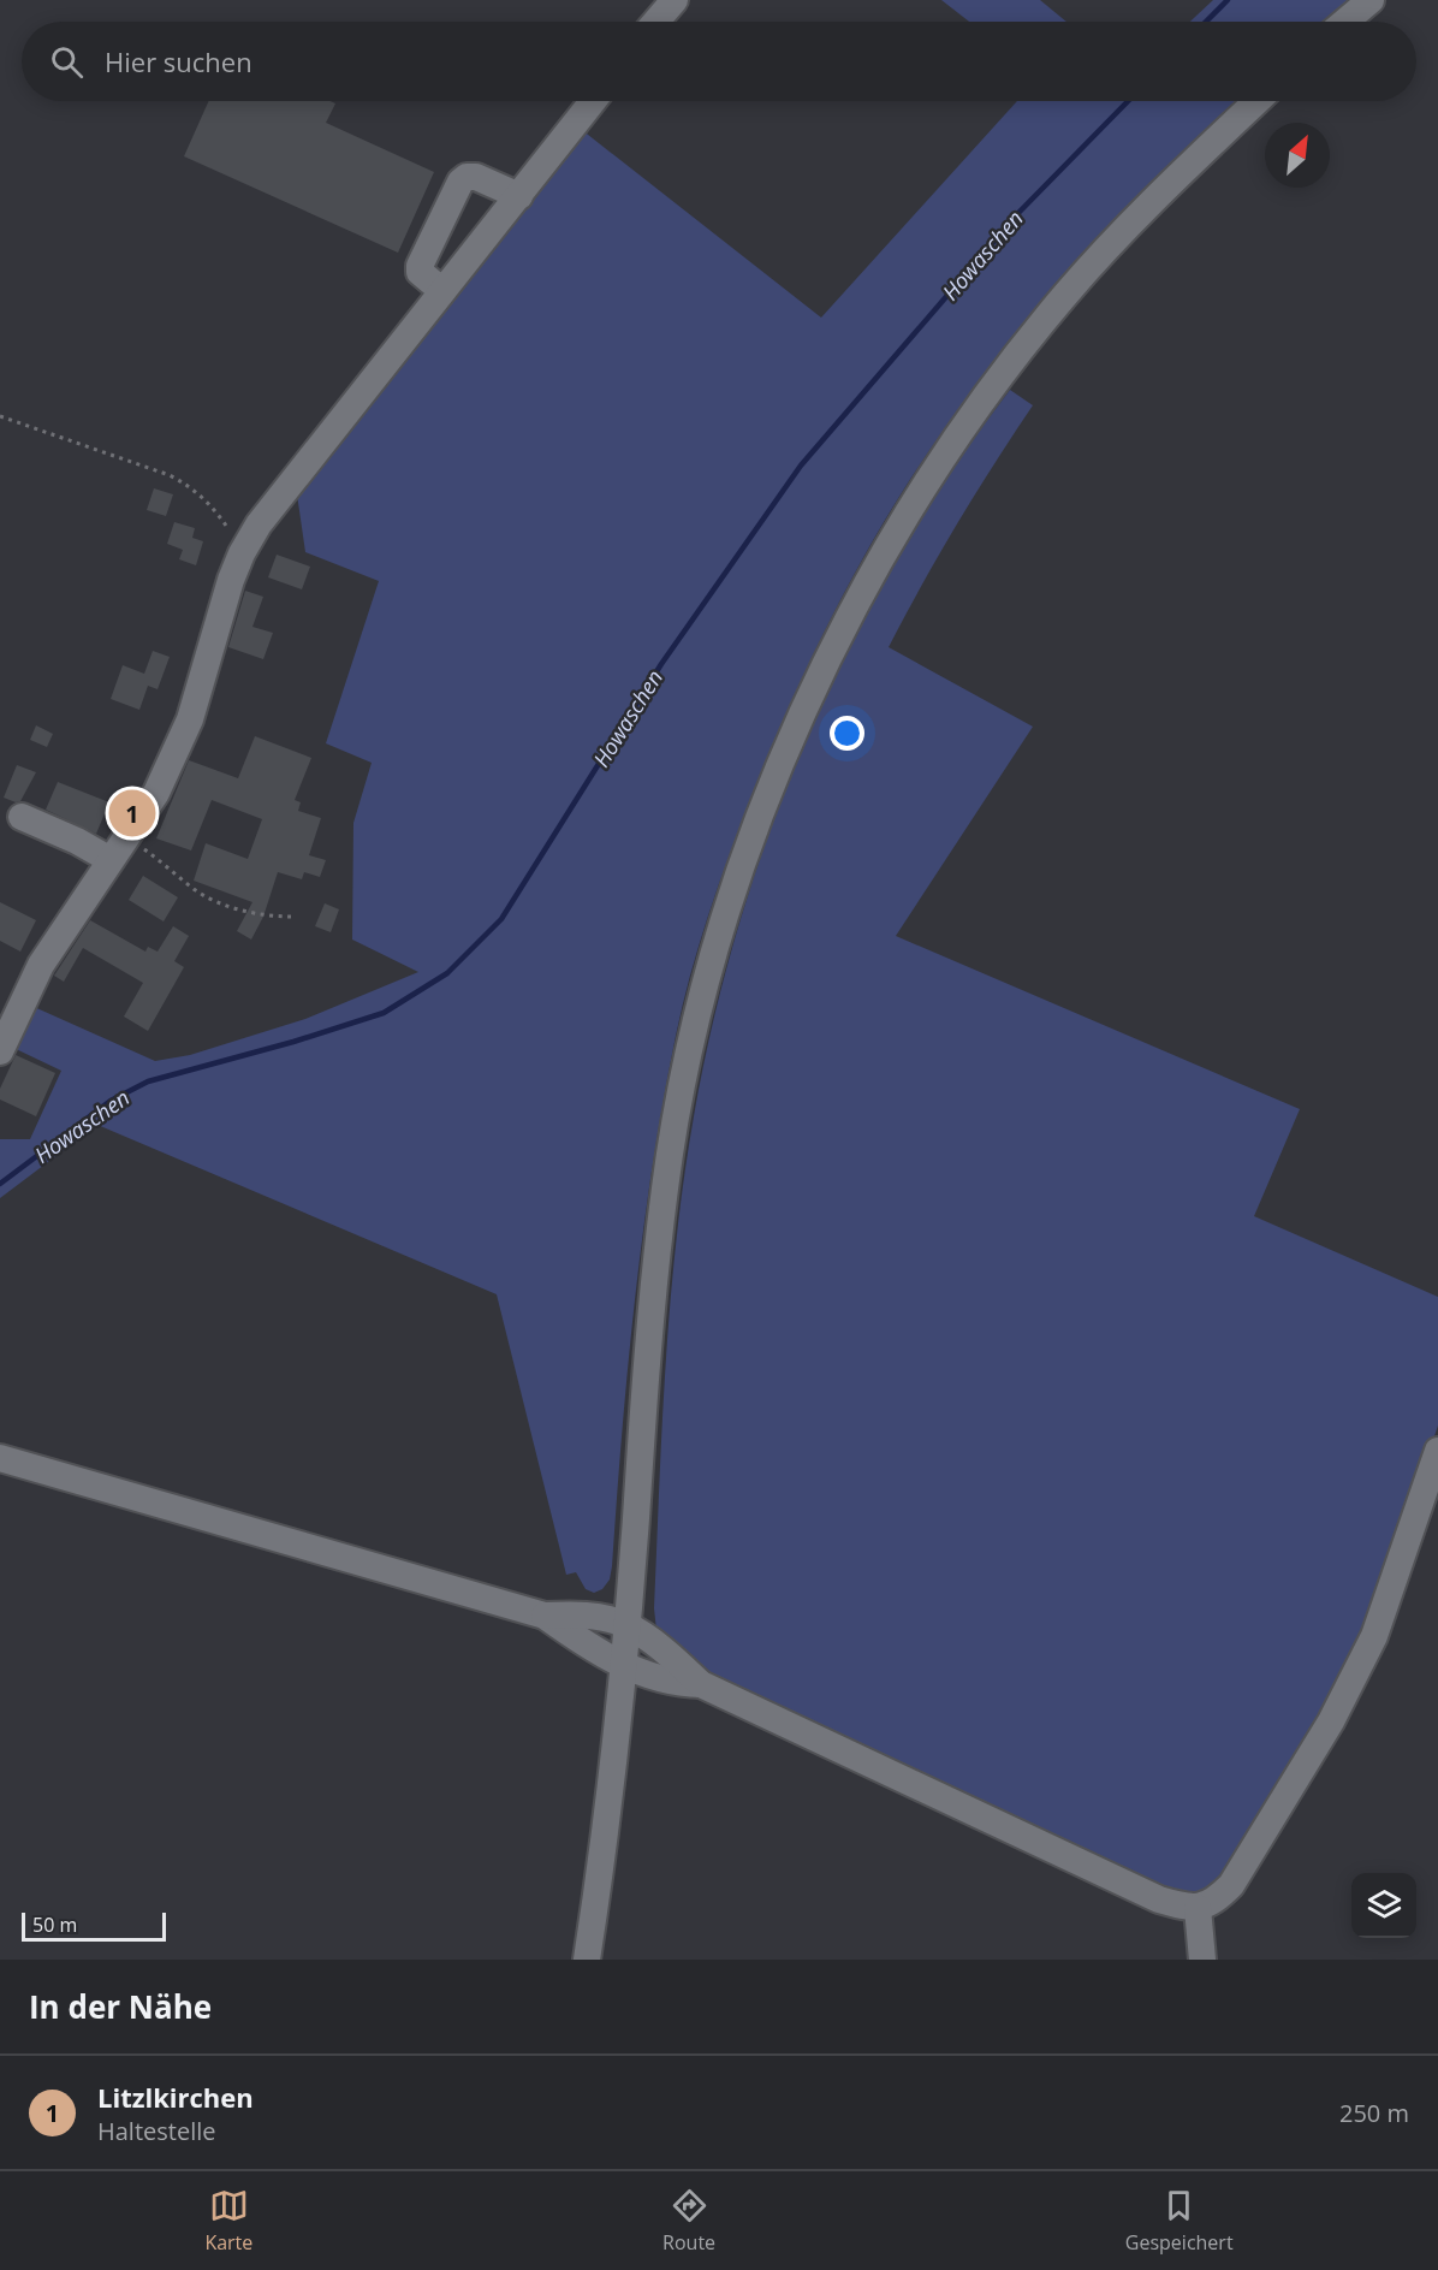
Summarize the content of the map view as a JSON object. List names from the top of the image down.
{
  "water": ["Howaschen"],
  "scale_bar": "50 m",
  "north": "top right",
  "page": {
    "search": "Hier suchen",
    "pins": "1",
    "scale": "50 m",
    "heading": "In der Nähe",
    "list": [
      {
        "mark": "1",
        "name": "Litzlkirchen",
        "note": "Haltestelle",
        "value": "250 m"
      }
    ],
    "nav": ["Karte", "Route", "Gespeichert"]
  }
}
